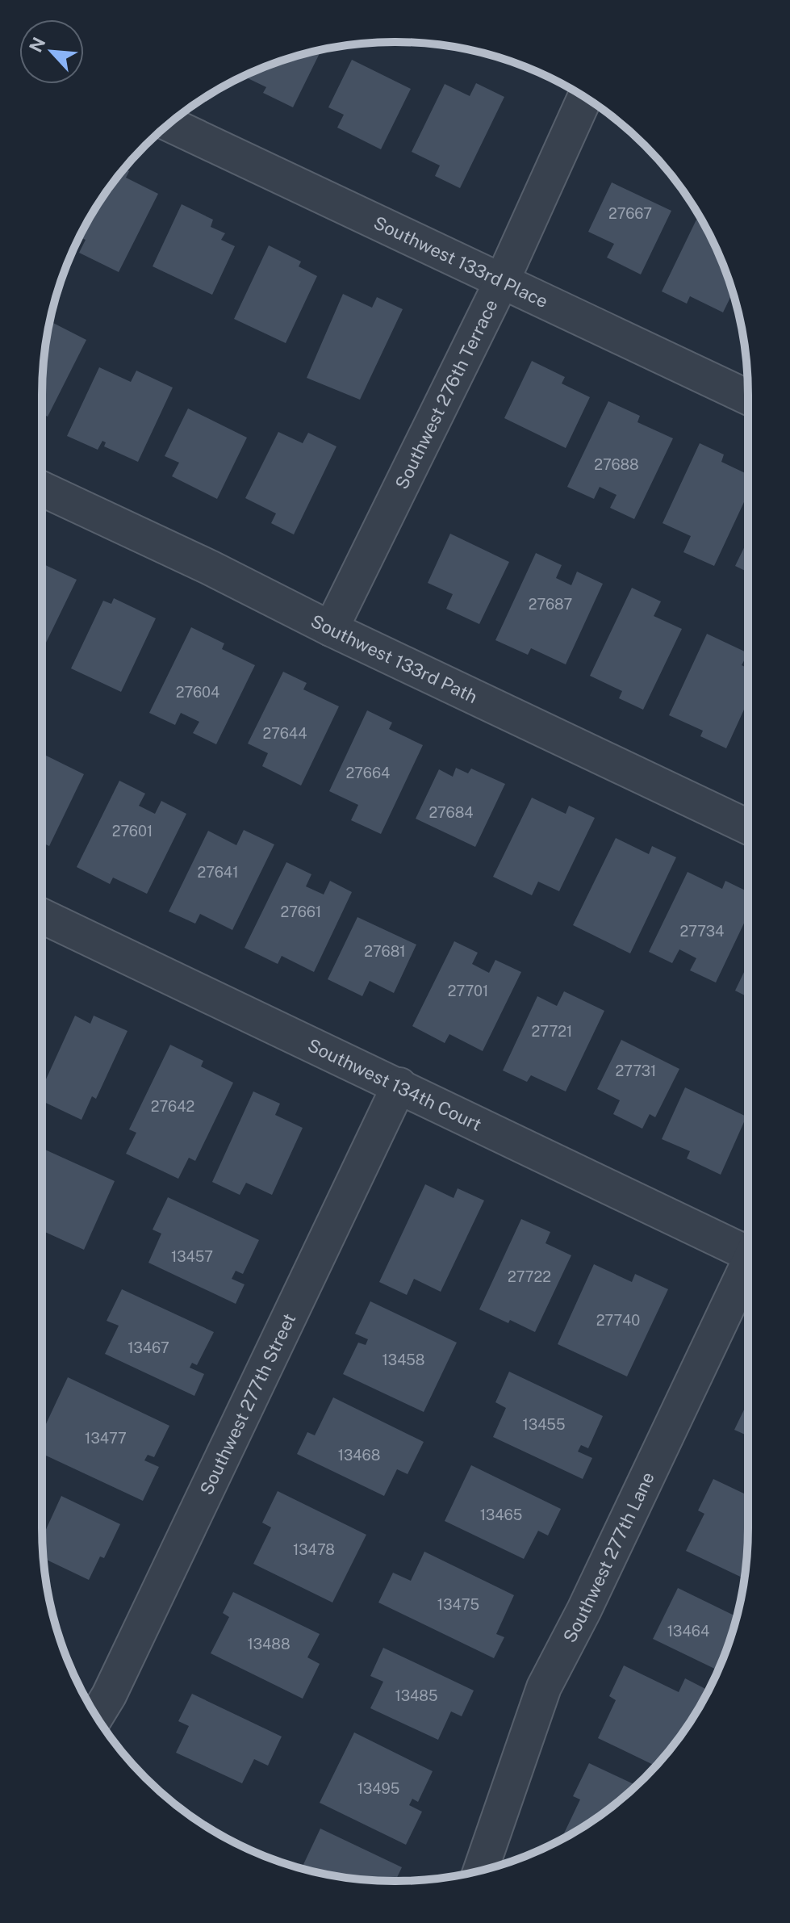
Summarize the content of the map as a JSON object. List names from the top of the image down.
{
  "streets": {
    "street": [
      "Southwest 133rd Place",
      "Southwest 276th Terrace",
      "Southwest 133rd Path",
      "Southwest 134th Court",
      "Southwest 277th Street",
      "Southwest 277th Lane"
    ]
  },
  "crossings": [
    ["Southwest 133rd Place", "Southwest 276th Terrace"],
    ["Southwest 276th Terrace", "Southwest 133rd Path"],
    ["Southwest 134th Court", "Southwest 277th Street"]
  ],
  "house_numbers": [
    "27667",
    "27688",
    "27687",
    "27604",
    "27644",
    "27664",
    "27684",
    "27601",
    "27641",
    "27661",
    "27734",
    "27681",
    "27701",
    "27721",
    "27731",
    "27642",
    "13457",
    "27722",
    "27740",
    "13467",
    "13458",
    "13455",
    "13477",
    "13468",
    "13465",
    "13478",
    "13475",
    "13464",
    "13488",
    "13485",
    "13495"
  ],
  "north": "top left"
}
